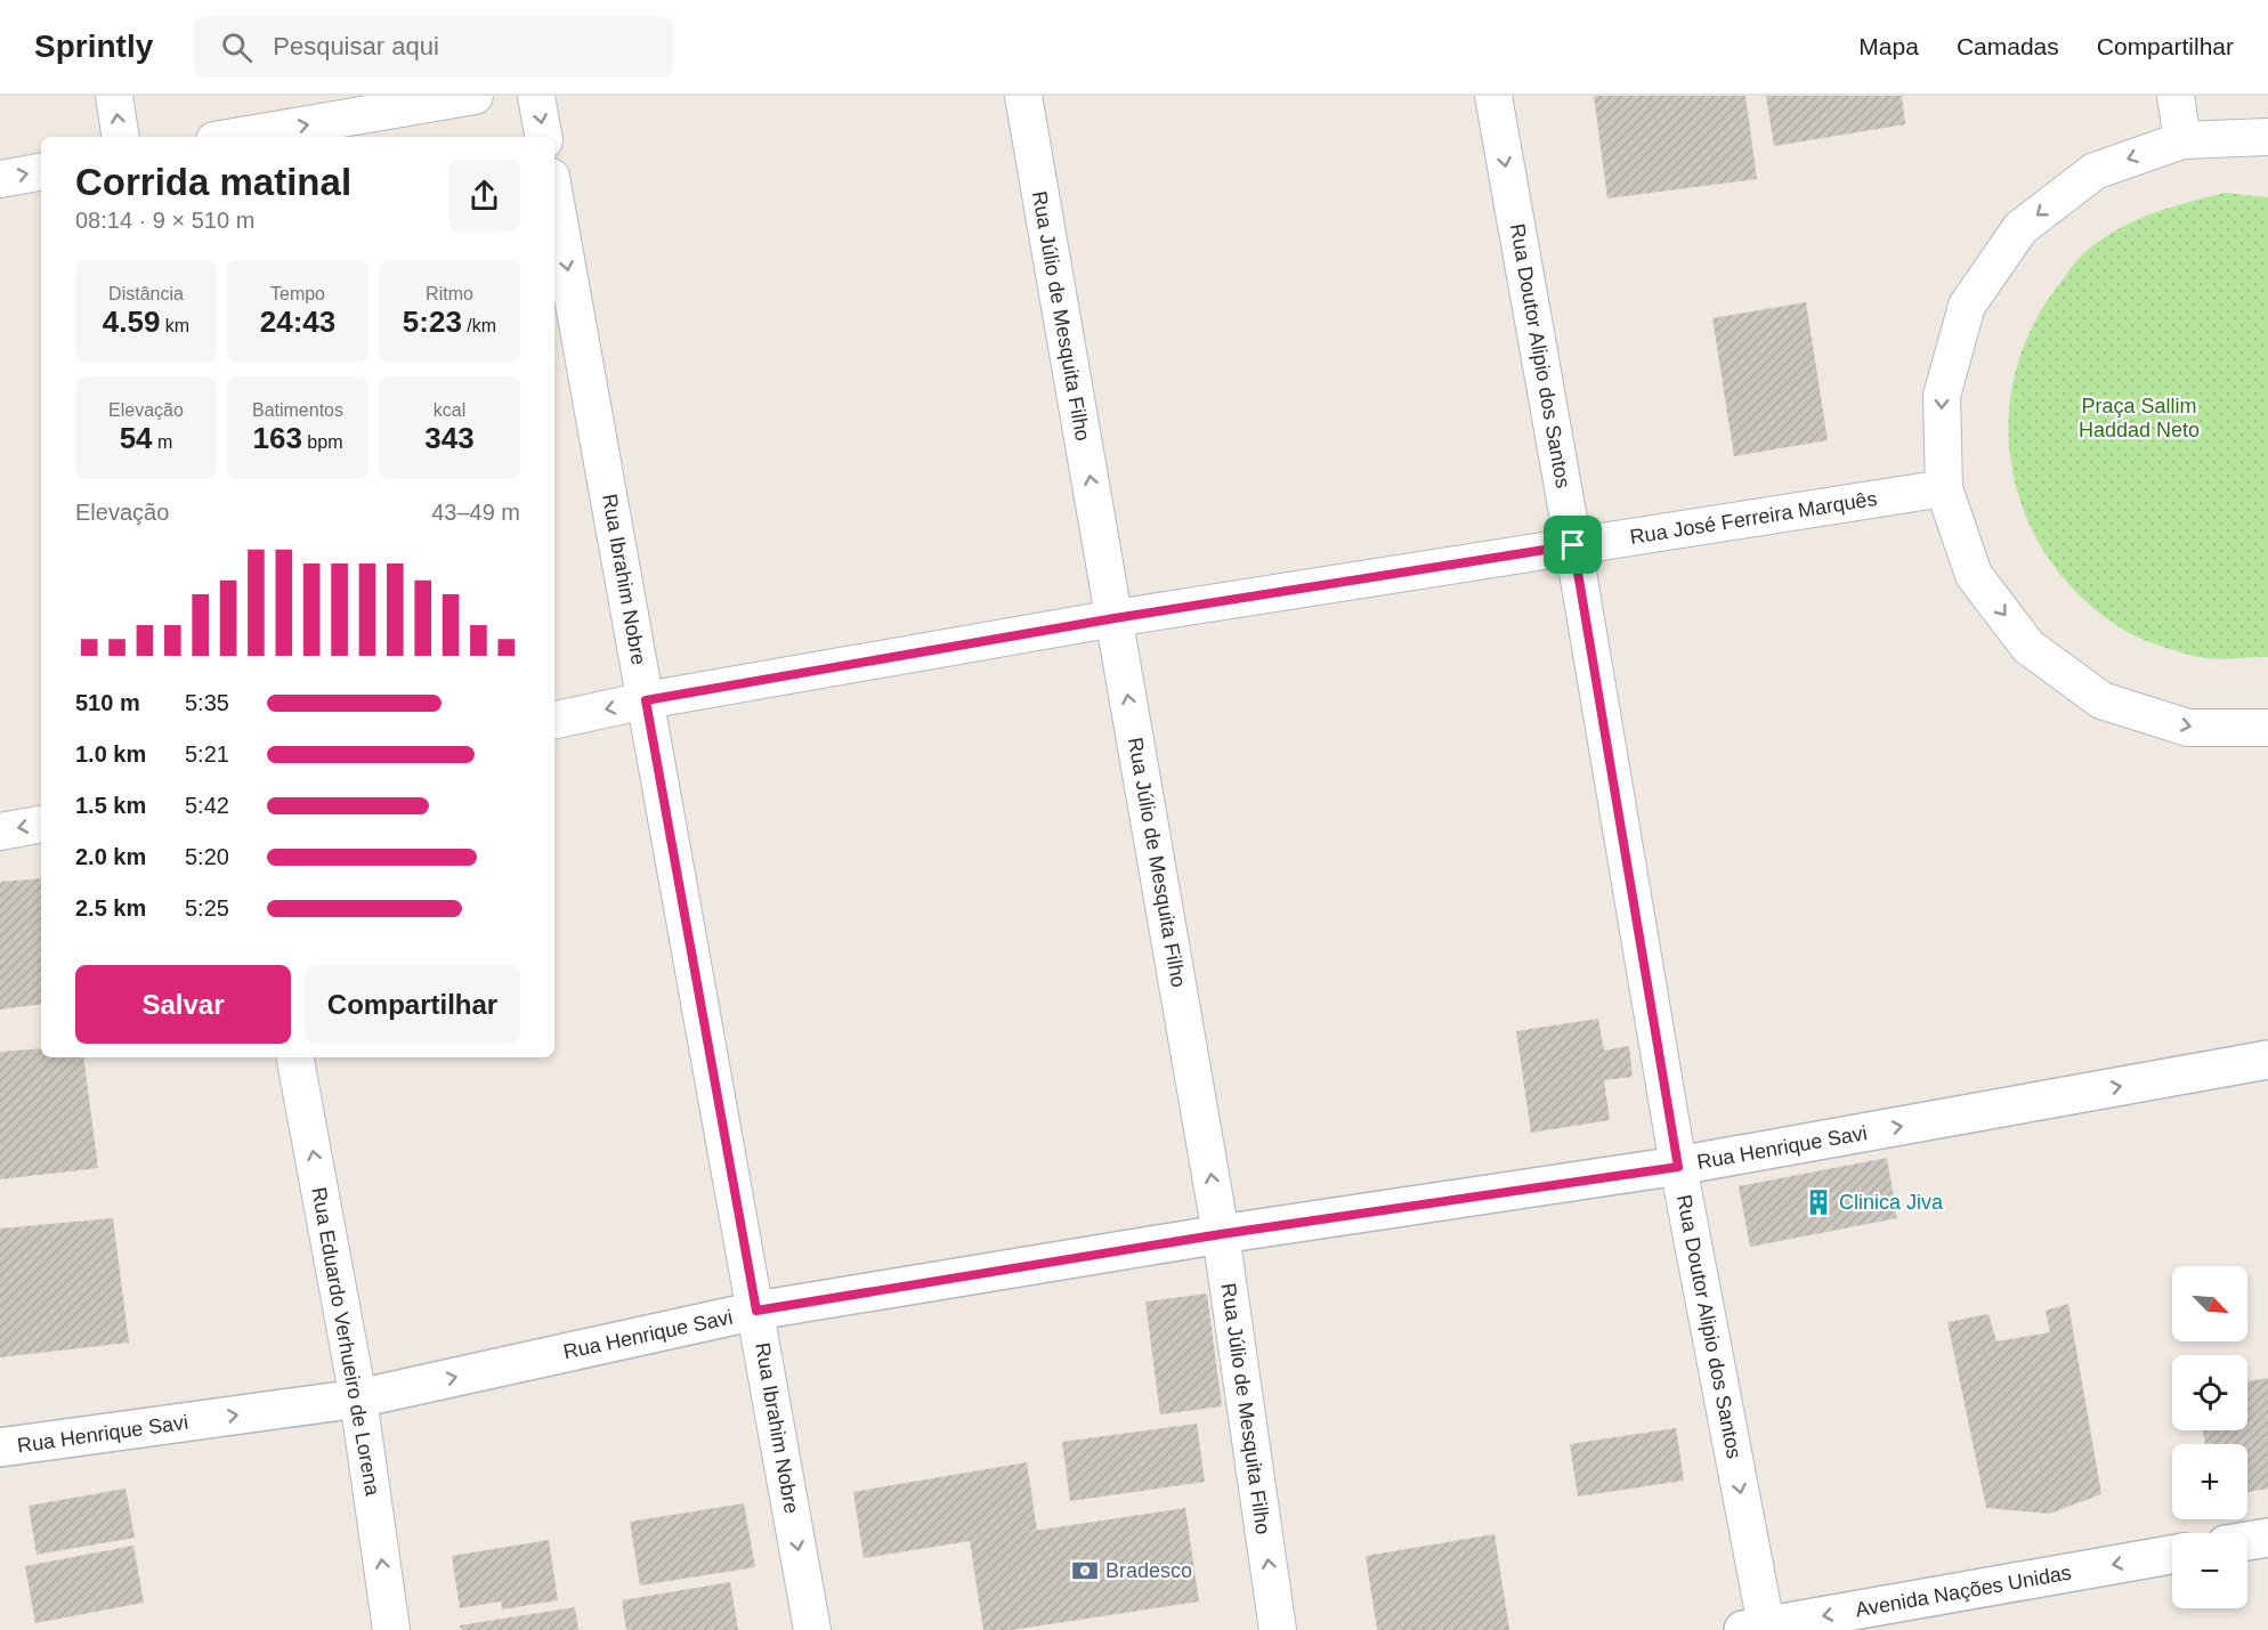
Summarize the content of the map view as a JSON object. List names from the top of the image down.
{
  "streets": {
    "street": [
      "Rua Júlio de Mesquita Filho",
      "Rua Doutor Alipio dos Santos",
      "Rua José Ferreira Marquês",
      "Rua Ibrahim Nobre",
      "Rua Henrique Savi",
      "Rua Eduardo Verhueiro de Lorena",
      "Avenida Nações Unidas"
    ]
  },
  "crossings": [
    ["Rua Júlio de Mesquita Filho", "Rua José Ferreira Marquês"],
    ["Rua Júlio de Mesquita Filho", "Rua Henrique Savi"],
    ["Rua Doutor Alipio dos Santos", "Rua José Ferreira Marquês"],
    ["Rua Doutor Alipio dos Santos", "Rua Henrique Savi"],
    ["Rua Doutor Alipio dos Santos", "Avenida Nações Unidas"],
    ["Rua José Ferreira Marquês", "Rua Ibrahim Nobre"],
    ["Rua Ibrahim Nobre", "Rua Henrique Savi"],
    ["Rua Henrique Savi", "Rua Eduardo Verhueiro de Lorena"]
  ],
  "one_way": [
    "Rua Júlio de Mesquita Filho",
    "Rua Doutor Alipio dos Santos",
    "Rua Ibrahim Nobre",
    "Rua Henrique Savi",
    "Rua Eduardo Verhueiro de Lorena",
    "Avenida Nações Unidas"
  ],
  "parks": ["Praça Sallim Haddad Neto"],
  "places": {
    "building": ["Clinica Jiva"],
    "bank": ["Bradesco"]
  },
  "north": "bottom right",
  "page": {
    "header": "Sprintly",
    "search": "Pesquisar aqui",
    "nav": ["Mapa", "Camadas", "Compartilhar"],
    "heading": ["Corrida matinal", "08:14 · 9 × 510 m"],
    "stats": [
      ["Distância", "4.59 km"],
      ["Tempo", "24:43"],
      ["Ritmo", "5:23 /km"],
      ["Elevação", "54 m"],
      ["Batimentos", "163 bpm"],
      ["kcal", "343"]
    ],
    "chart": ["Elevação", "43–49 m"],
    "list": [
      {
        "name": "510 m",
        "note": "5:35"
      },
      {
        "name": "1.0 km",
        "note": "5:21"
      },
      {
        "name": "1.5 km",
        "note": "5:42"
      },
      {
        "name": "2.0 km",
        "note": "5:20"
      },
      {
        "name": "2.5 km",
        "note": "5:25"
      }
    ],
    "buttons": ["Salvar", "Compartilhar"],
    "map_buttons": ["+", "−"]
  }
}
